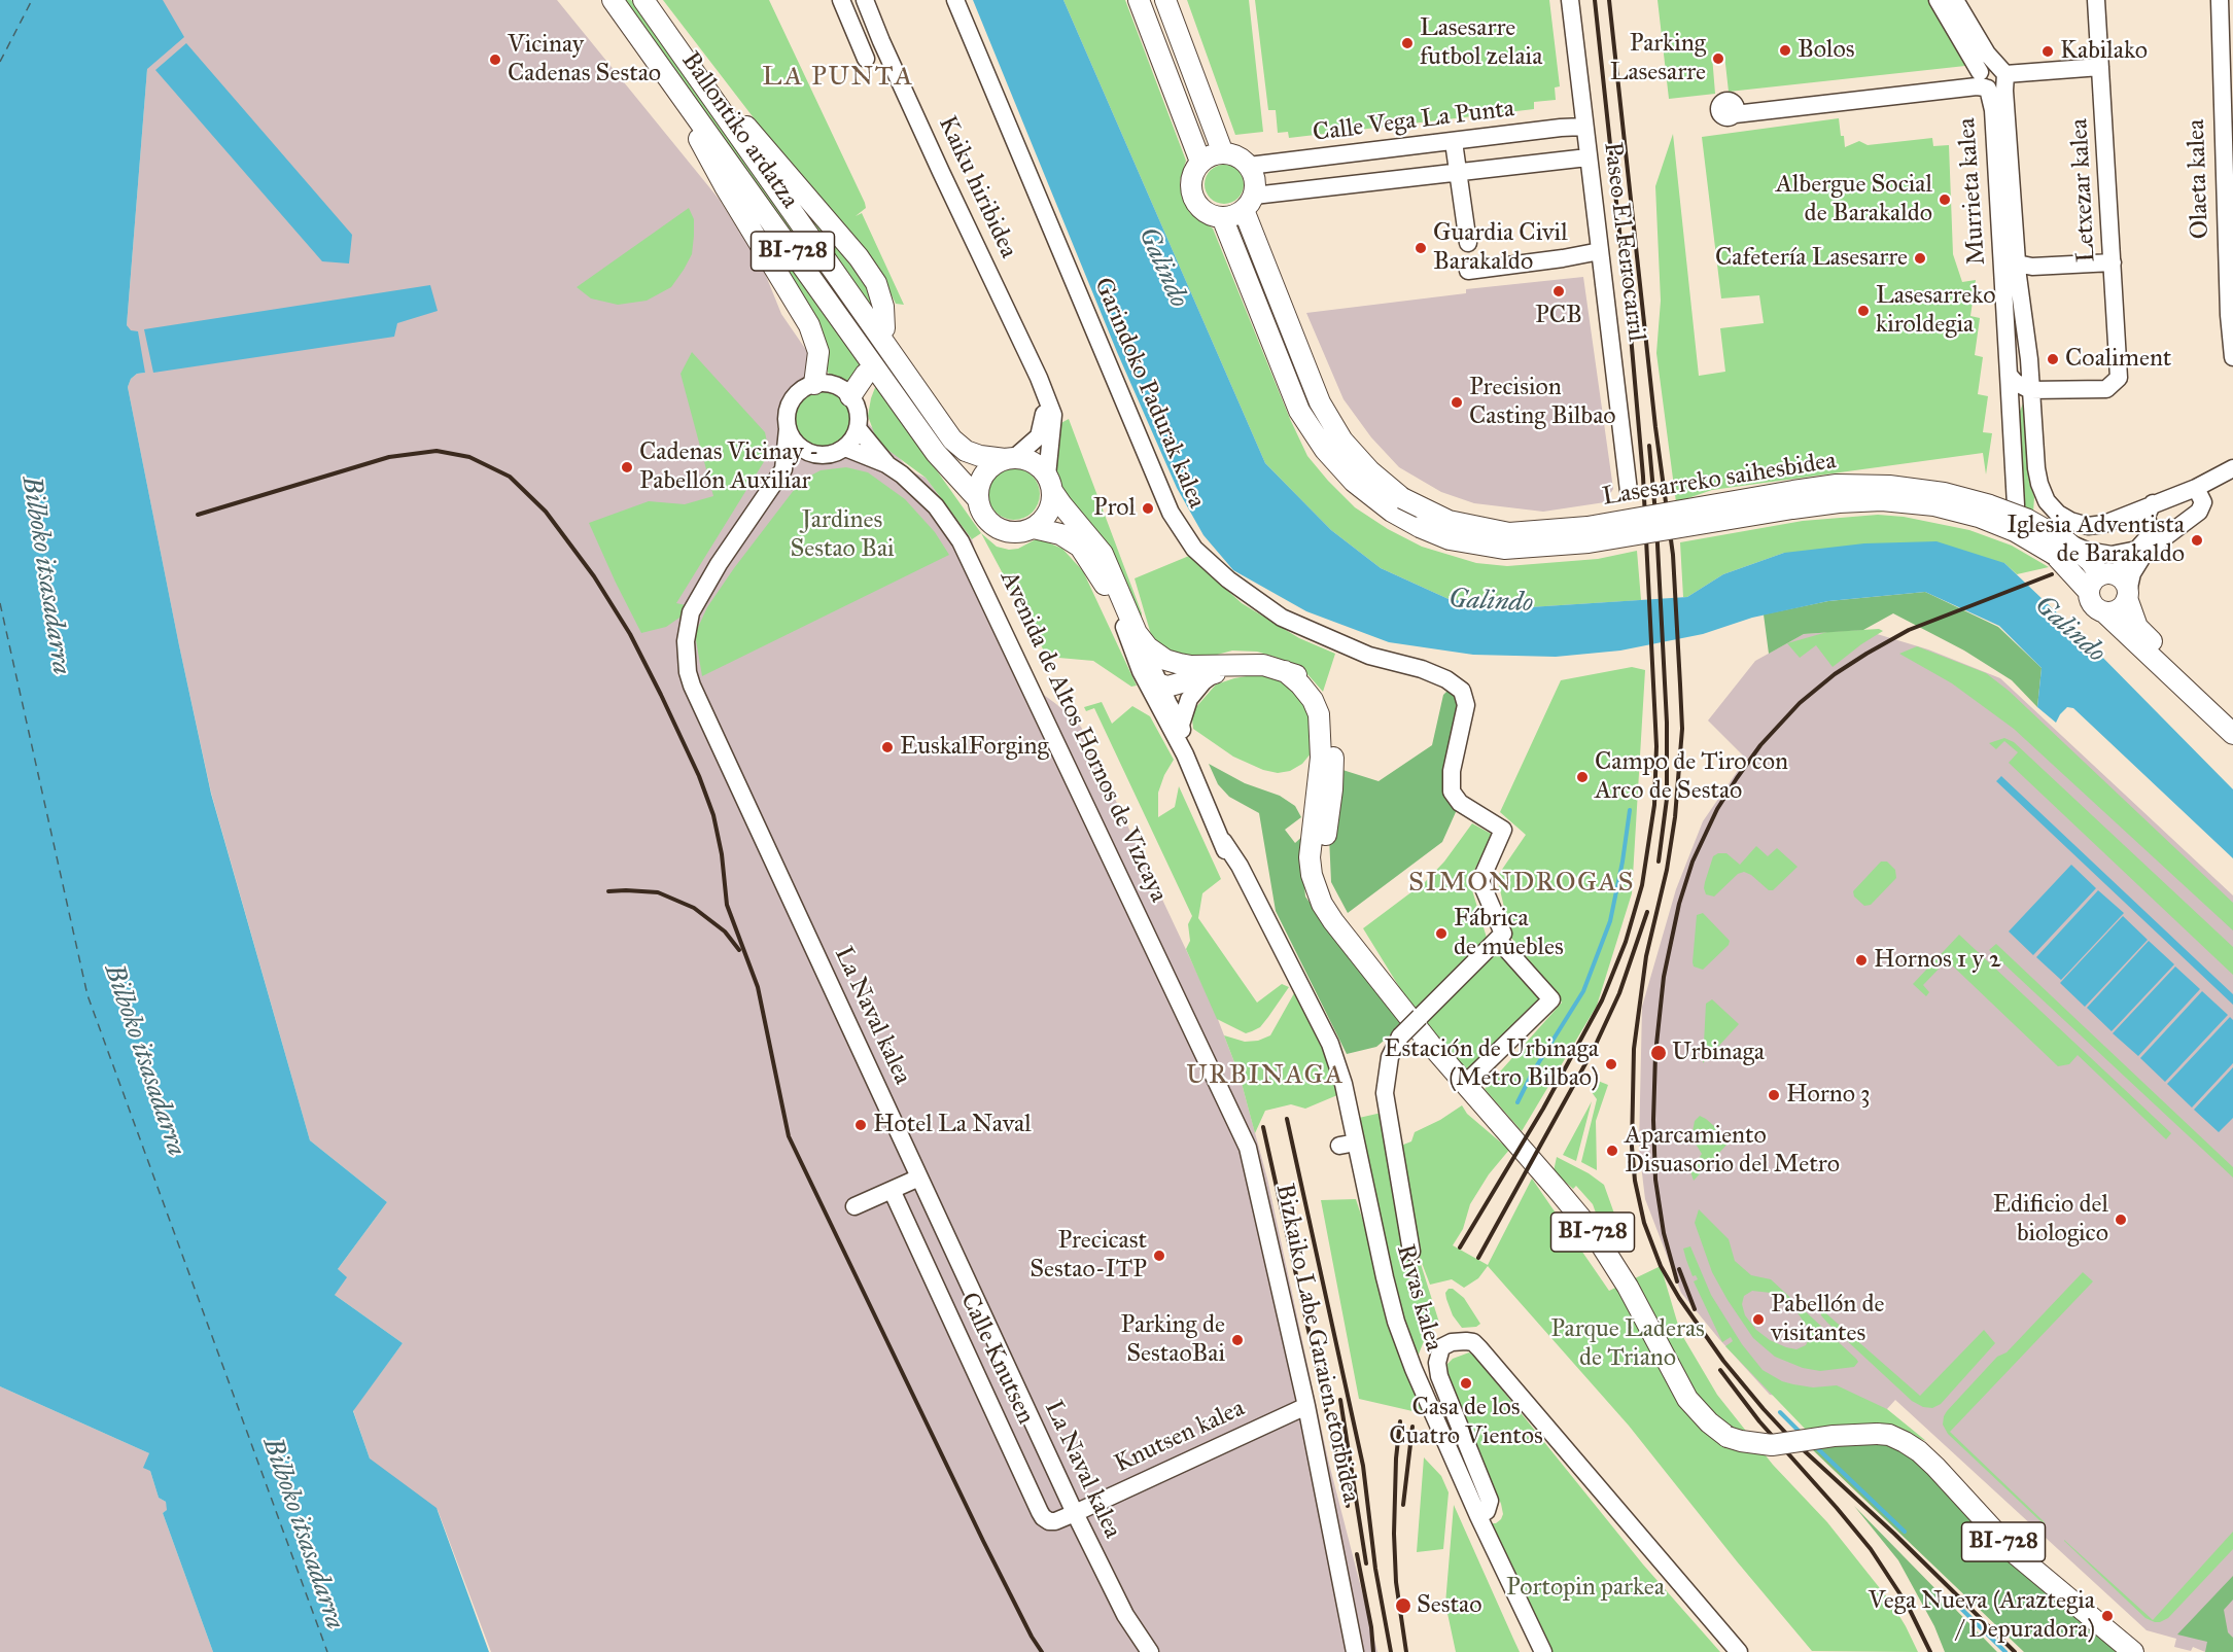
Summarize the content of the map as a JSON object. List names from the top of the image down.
{
  "streets": {
    "main road": ["Ballontiko ardatza", "BI-728", "Lasesarreko saihesbidea"],
    "street": [
      "Calle Vega La Punta",
      "Olaeta kalea",
      "Kaiku hiribidea",
      "Letxezar kalea",
      "Murrieta kalea",
      "Paseo El Ferrocarril",
      "Garindoko Padurak kalea",
      "Avenida de Altos Hornos de Vizcaya",
      "La Naval kalea",
      "Rivas kalea",
      "Bizkaiko Labe Garaien etorbidea",
      "Calle Knutsen",
      "Knutsen kalea"
    ]
  },
  "crossings": [
    ["Calle Vega La Punta", "Paseo El Ferrocarril"],
    ["Calle Vega La Punta", "Lasesarreko saihesbidea"],
    ["Ballontiko ardatza", "Kaiku hiribidea"],
    ["Ballontiko ardatza", "BI-728"],
    ["Kaiku hiribidea", "BI-728"],
    ["Letxezar kalea", "Murrieta kalea"],
    ["BI-728", "Rivas kalea"],
    ["Avenida de Altos Hornos de Vizcaya", "Bizkaiko Labe Garaien etorbidea"],
    ["La Naval kalea", "Calle Knutsen"],
    ["La Naval kalea", "Knutsen kalea"],
    ["Bizkaiko Labe Garaien etorbidea", "Knutsen kalea"],
    ["Calle Knutsen", "Knutsen kalea"]
  ],
  "districts": ["LA PUNTA", "SIMONDROGAS", "URBINAGA"],
  "water": ["Galindo", "Bilboko itsasadarra"],
  "parks": ["Jardines Sestao Bai", "Parque Laderas de Triano", "Portopin parkea"],
  "places": [
    "Lasesarre futbol zelaia",
    "Bolos",
    "Kabilako",
    "Parking Lasesarre",
    "Vicinay Cadenas Sestao",
    "Albergue Social de Barakaldo",
    "Guardia Civil Barakaldo",
    "Cafetería Lasesarre",
    "PCB",
    "Lasesarreko kiroldegia",
    "Coaliment",
    "Precision Casting Bilbao",
    "Cadenas Vicinay - Pabellón Auxiliar",
    "Prol",
    "Iglesia Adventista de Barakaldo",
    "EuskalForging",
    "Campo de Tiro con Arco de Sestao",
    "Fábrica de muebles",
    "Hornos 1 y 2",
    "Urbinaga",
    "Estación de Urbinaga (Metro Bilbao)",
    "Horno 3",
    "Hotel La Naval",
    "Aparcamiento Disuasorio del Metro",
    "Edificio del biologico",
    "Precicast Sestao-ITP",
    "Pabellón de visitantes",
    "Parking de SestaoBai",
    "Casa de los Cuatro Vientos",
    "Sestao",
    "Vega Nueva (Araztegia / Depuradora)"
  ]
}
